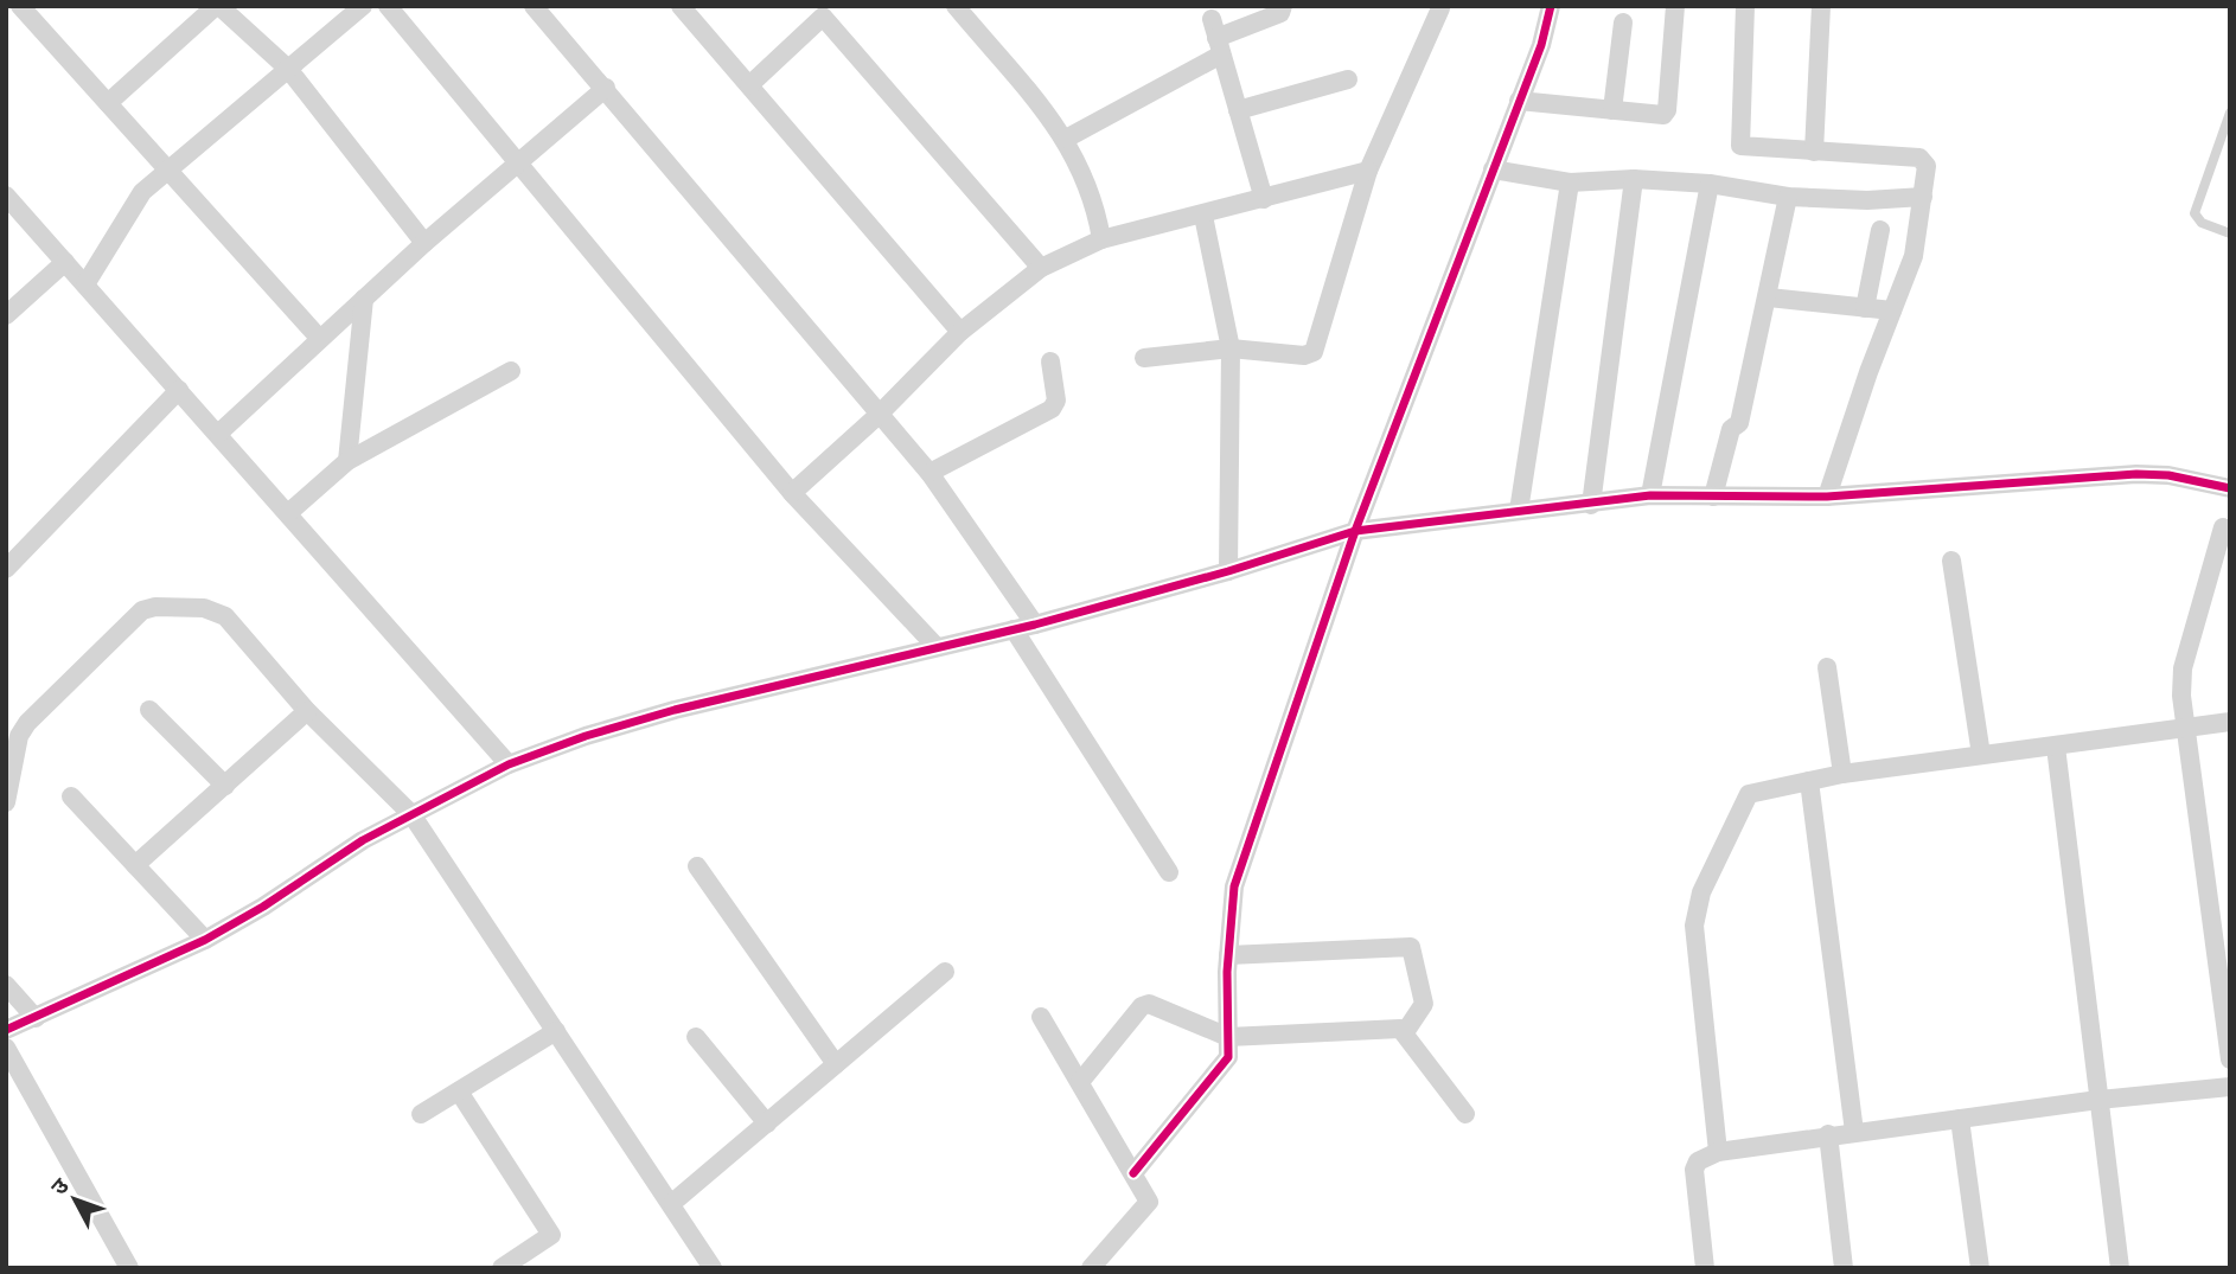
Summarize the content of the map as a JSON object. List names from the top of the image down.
{
  "north": "top left"
}
